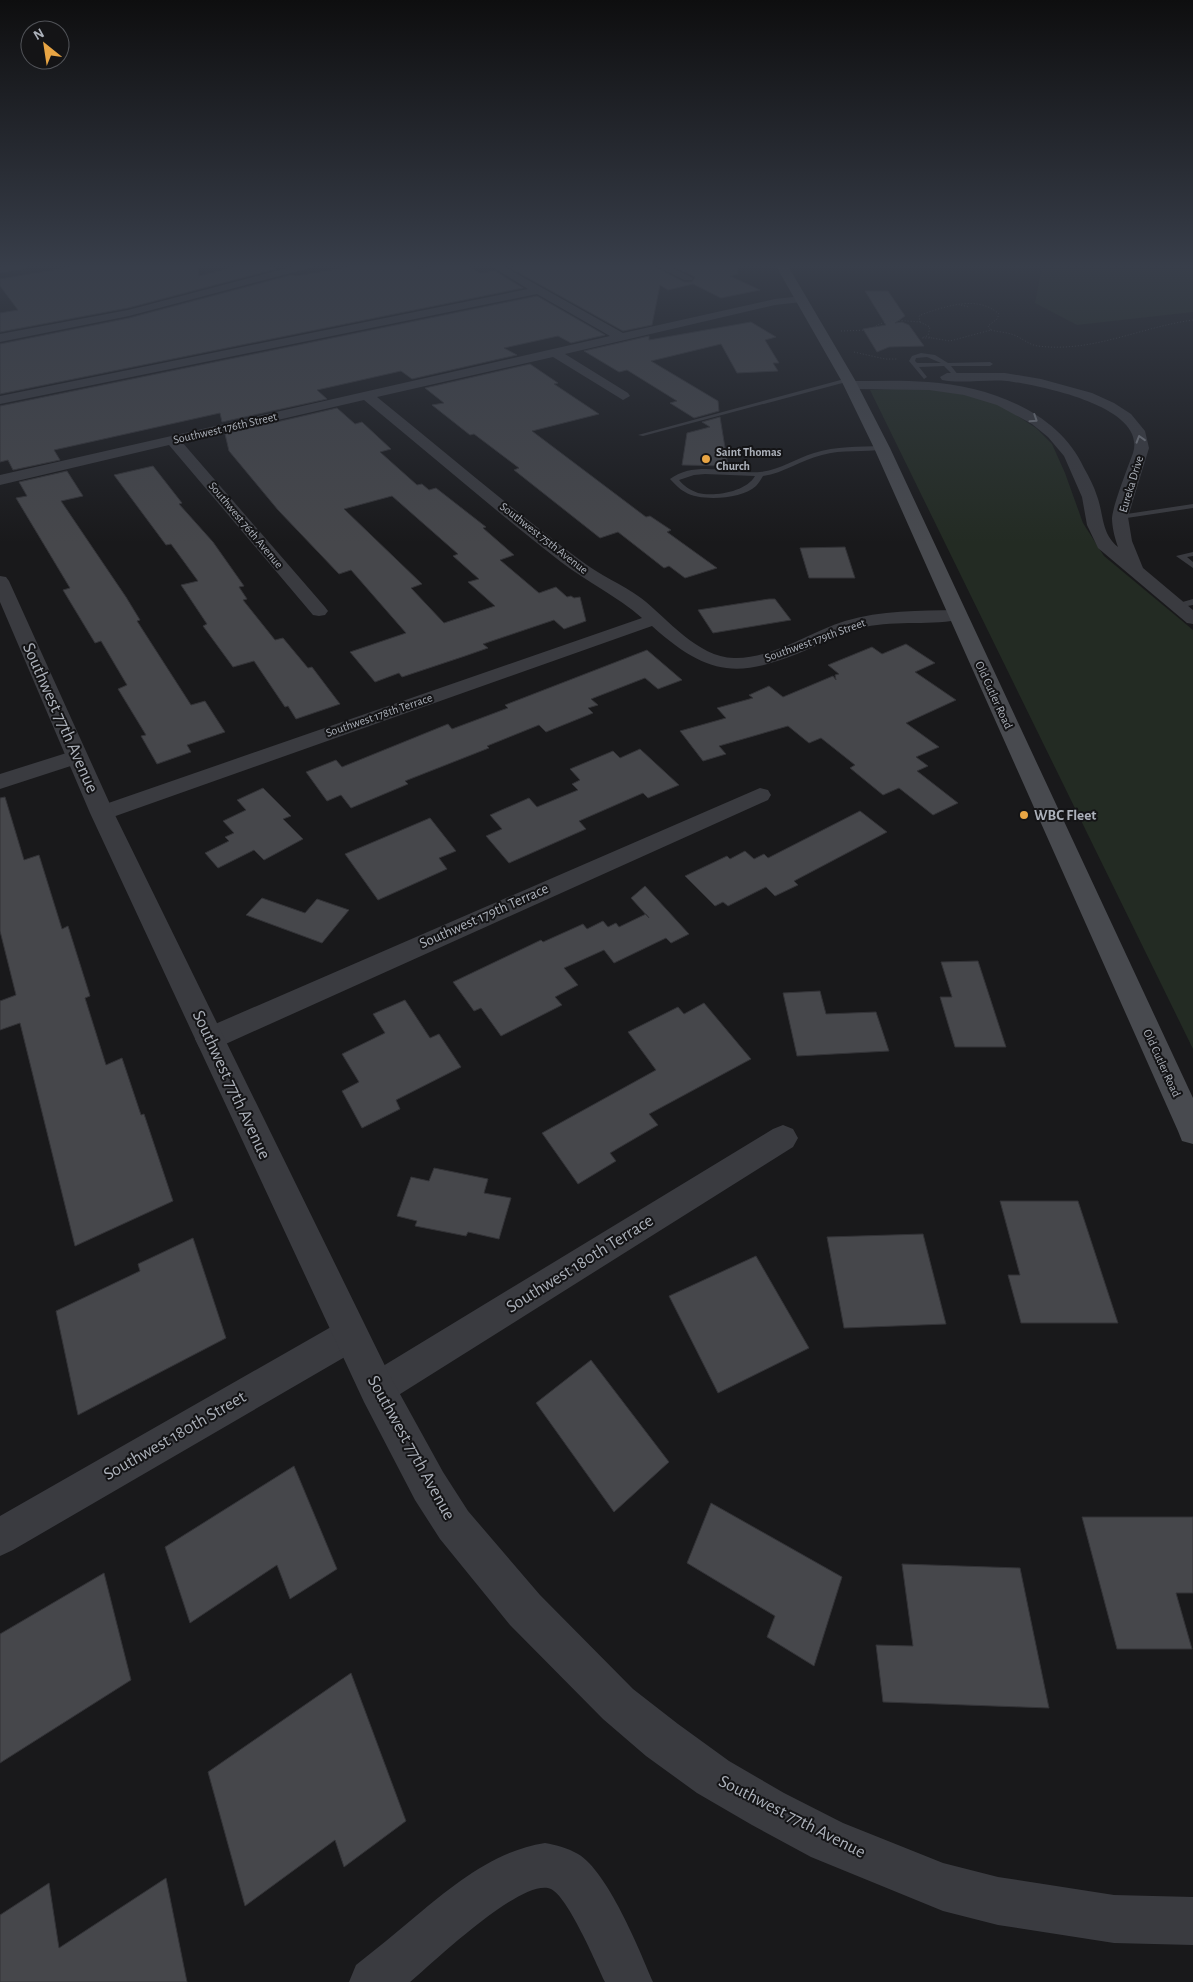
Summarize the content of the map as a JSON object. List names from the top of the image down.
{
  "streets": {
    "main road": ["Old Cutler Road"],
    "street": [
      "Southwest 176th Street",
      "Eureka Drive",
      "Southwest 76th Avenue",
      "Southwest 75th Avenue",
      "Southwest 179th Street",
      "Southwest 178th Terrace",
      "Southwest 77th Avenue",
      "Southwest 179th Terrace",
      "Southwest 180th Terrace",
      "Southwest 180th Street"
    ]
  },
  "crossings": [
    ["Southwest 176th Street", "Southwest 76th Avenue"],
    ["Southwest 176th Street", "Southwest 75th Avenue"],
    ["Eureka Drive", "Old Cutler Road"],
    ["Southwest 75th Avenue", "Southwest 179th Street"],
    ["Southwest 75th Avenue", "Southwest 178th Terrace"],
    ["Southwest 179th Street", "Old Cutler Road"],
    ["Southwest 178th Terrace", "Southwest 77th Avenue"],
    ["Southwest 77th Avenue", "Southwest 179th Terrace"],
    ["Southwest 77th Avenue", "Southwest 180th Terrace"],
    ["Southwest 77th Avenue", "Southwest 180th Street"]
  ],
  "places": ["Saint Thomas Church", "WBC Fleet"],
  "north": "top left"
}
